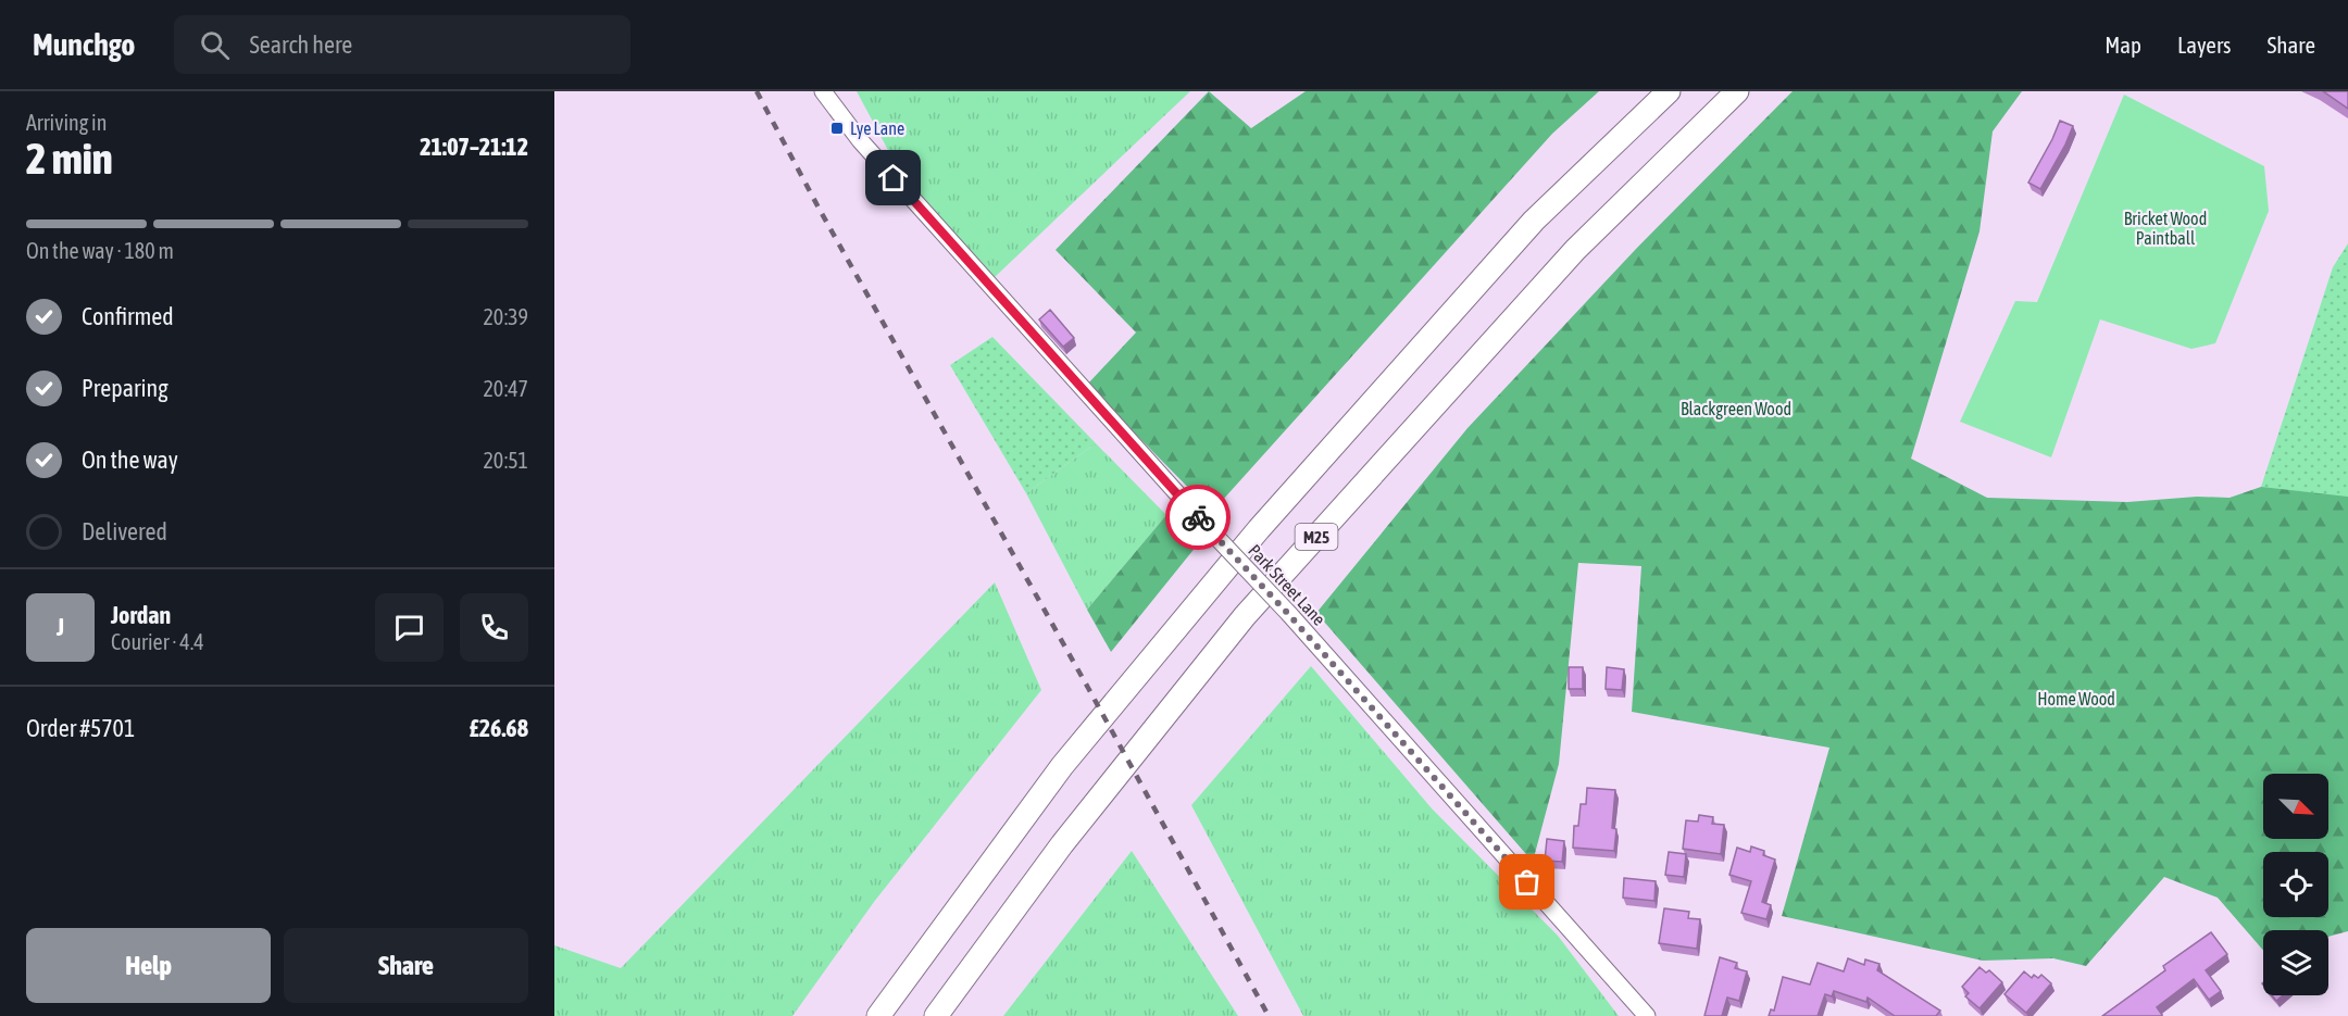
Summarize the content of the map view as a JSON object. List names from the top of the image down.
{
  "streets": {
    "highway": ["M25"],
    "street": ["Park Street Lane"]
  },
  "parks": ["Bricket Wood Paintball", "Blackgreen Wood", "Home Wood"],
  "places": {
    "transit": ["Lye Lane"]
  },
  "north": "bottom right",
  "page": {
    "header": "Munchgo",
    "search": "Search here",
    "nav": ["Map", "Layers", "Share"],
    "heading": ["2 min", "Arriving in", "21:07–21:12"],
    "panel": [
      "Jordan",
      "Courier · 4.4",
      "Order #5701",
      "£26.68"
    ],
    "bar": "On the way · 180 m",
    "list": [
      ["Confirmed", "20:39"],
      ["Preparing", "20:47"],
      ["On the way", "20:51"],
      "Delivered"
    ],
    "round": "J",
    "buttons": ["Help", "Share"]
  }
}
